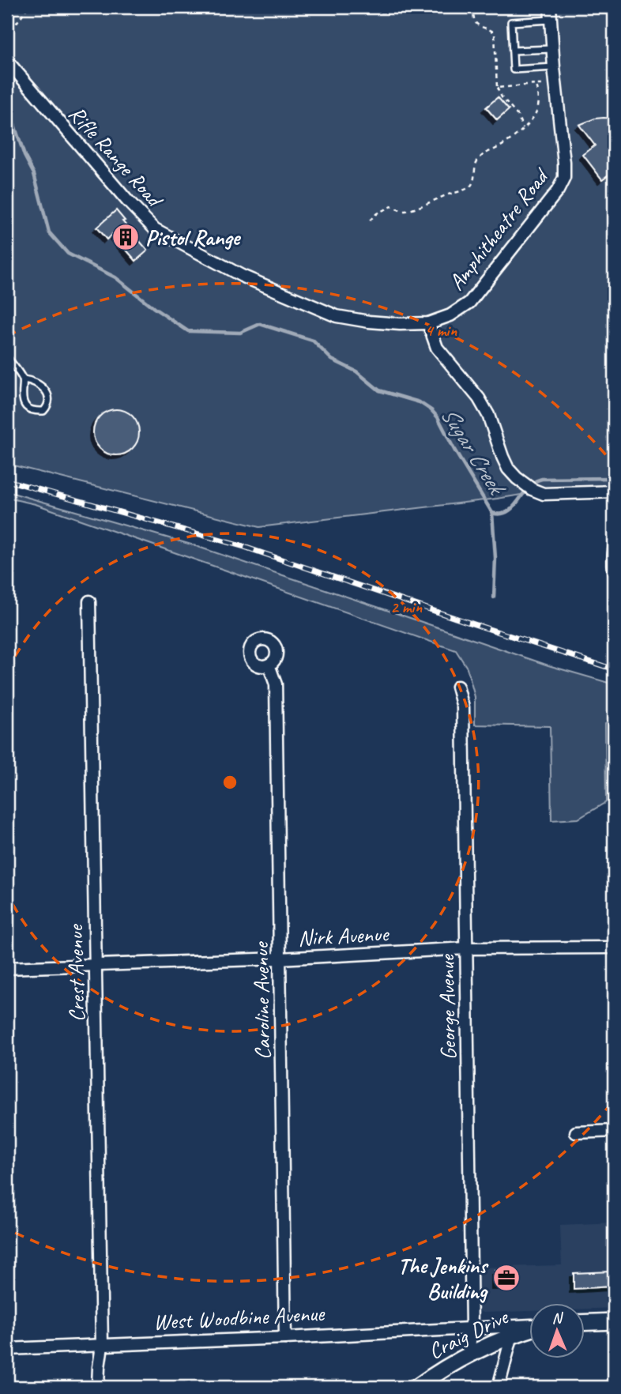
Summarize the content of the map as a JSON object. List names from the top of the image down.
{
  "streets": {
    "street": [
      "Rifle Range Road",
      "Amphitheatre Road",
      "Nirk Avenue",
      "Crest Avenue",
      "Caroline Avenue",
      "George Avenue",
      "West Woodbine Avenue",
      "Craig Drive"
    ]
  },
  "crossings": [
    ["Rifle Range Road", "Amphitheatre Road"],
    ["Nirk Avenue", "Crest Avenue"],
    ["Nirk Avenue", "Caroline Avenue"],
    ["Nirk Avenue", "George Avenue"],
    ["Crest Avenue", "West Woodbine Avenue"],
    ["Caroline Avenue", "West Woodbine Avenue"],
    ["George Avenue", "West Woodbine Avenue"]
  ],
  "water": ["Sugar Creek"],
  "places": {
    "building": ["Pistol Range"],
    "office": ["The Jenkins Building"]
  },
  "north": "top",
  "rings": ["4 min", "2 min"]
}
